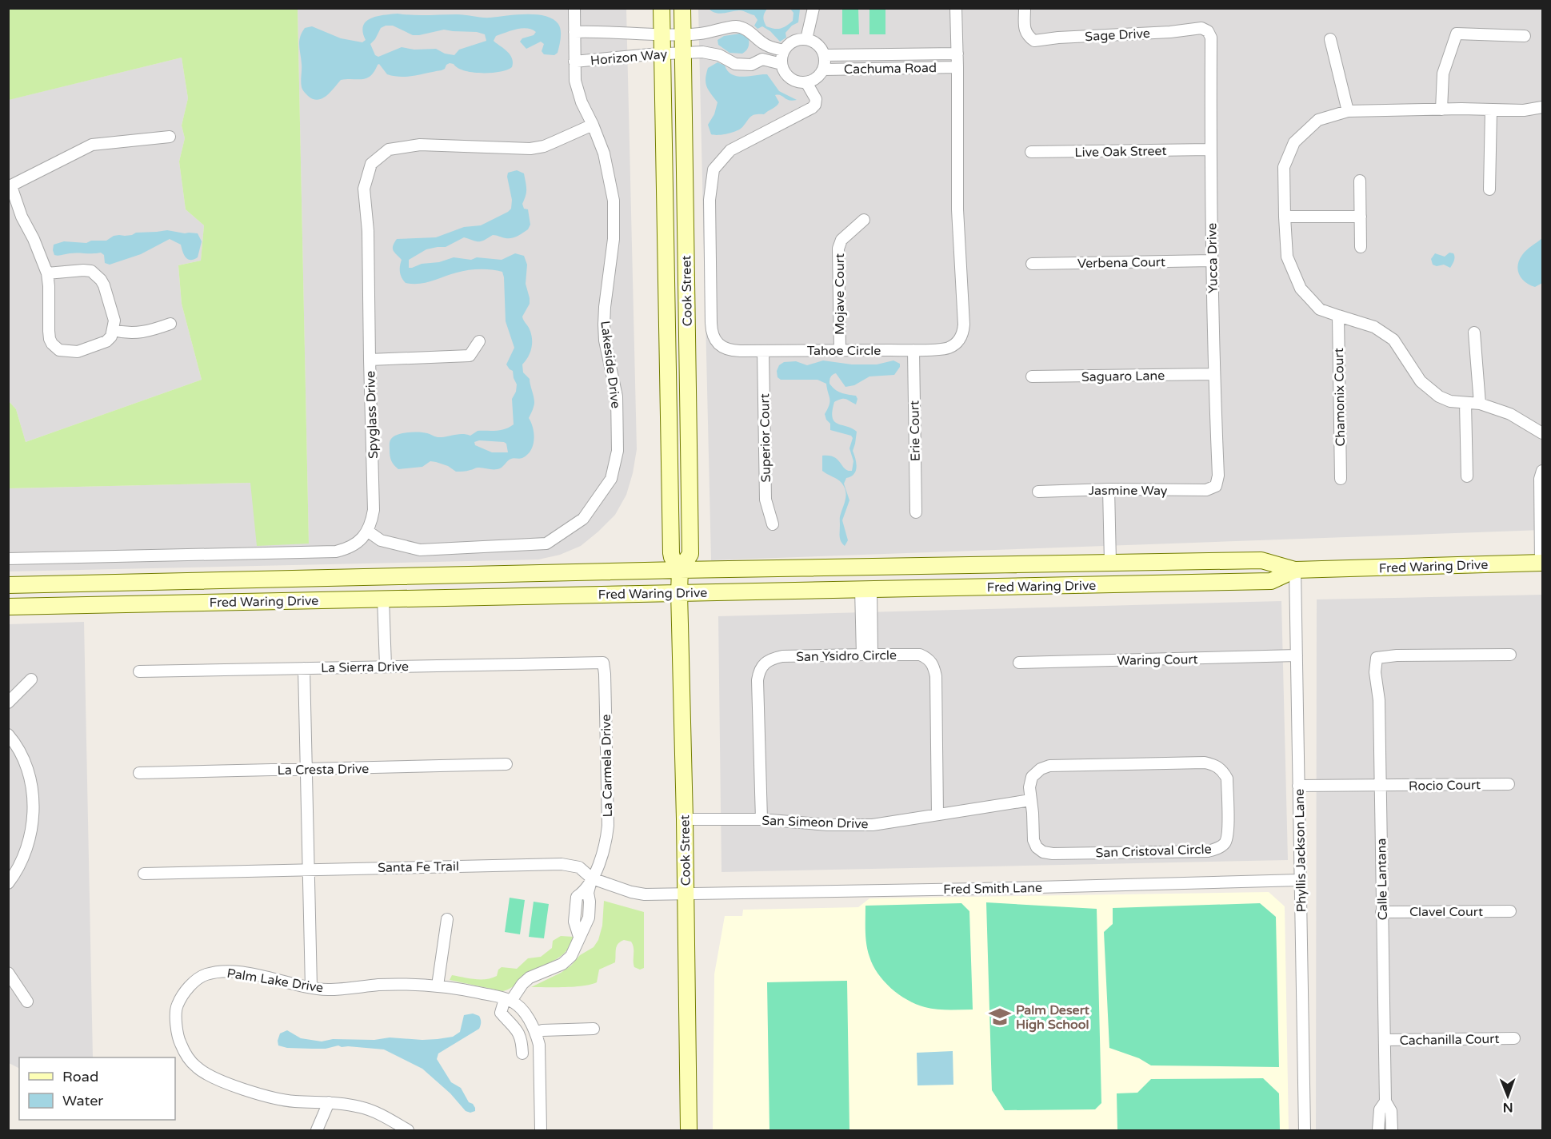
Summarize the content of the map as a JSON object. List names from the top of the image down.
{
  "streets": {
    "main road": ["Cook Street", "Fred Waring Drive"],
    "street": [
      "Sage Drive",
      "Horizon Way",
      "Cachuma Road",
      "Live Oak Street",
      "Yucca Drive",
      "Verbena Court",
      "Mojave Court",
      "Tahoe Circle",
      "Lakeside Drive",
      "Saguaro Lane",
      "Chamonix Court",
      "Spyglass Drive",
      "Erie Court",
      "Superior Court",
      "Jasmine Way",
      "San Ysidro Circle",
      "Waring Court",
      "La Sierra Drive",
      "La Carmela Drive",
      "La Cresta Drive",
      "Rocio Court",
      "San Simeon Drive",
      "San Cristoval Circle",
      "Phyllis Jackson Lane",
      "Santa Fe Trail",
      "Calle Lantana",
      "Fred Smith Lane",
      "Clavel Court",
      "Palm Lake Drive",
      "Cachanilla Court"
    ]
  },
  "crossings": [
    ["Sage Drive", "Yucca Drive"],
    ["Horizon Way", "Cachuma Road"],
    ["Horizon Way", "Cook Street"],
    ["Horizon Way", "Tahoe Circle"],
    ["Horizon Way", "Lakeside Drive"],
    ["Cachuma Road", "Tahoe Circle"],
    ["Live Oak Street", "Yucca Drive"],
    ["Yucca Drive", "Verbena Court"],
    ["Yucca Drive", "Saguaro Lane"],
    ["Yucca Drive", "Jasmine Way"],
    ["Cook Street", "Fred Waring Drive"],
    ["Cook Street", "San Simeon Drive"],
    ["Cook Street", "Santa Fe Trail"],
    ["Cook Street", "Fred Smith Lane"],
    ["Mojave Court", "Tahoe Circle"],
    ["Tahoe Circle", "Erie Court"],
    ["Tahoe Circle", "Superior Court"],
    ["Lakeside Drive", "Spyglass Drive"],
    ["Fred Waring Drive", "Phyllis Jackson Lane"],
    ["San Ysidro Circle", "San Simeon Drive"],
    ["Waring Court", "Phyllis Jackson Lane"],
    ["La Sierra Drive", "La Carmela Drive"],
    ["La Carmela Drive", "Santa Fe Trail"],
    ["La Carmela Drive", "Palm Lake Drive"],
    ["Rocio Court", "Phyllis Jackson Lane"],
    ["Rocio Court", "Calle Lantana"],
    ["San Simeon Drive", "San Cristoval Circle"],
    ["Phyllis Jackson Lane", "Fred Smith Lane"],
    ["Santa Fe Trail", "Fred Smith Lane"],
    ["Calle Lantana", "Clavel Court"],
    ["Calle Lantana", "Cachanilla Court"]
  ],
  "places": {
    "school or university": ["Palm Desert High School"]
  },
  "legend": ["Road", "Water"],
  "north": "bottom"
}
